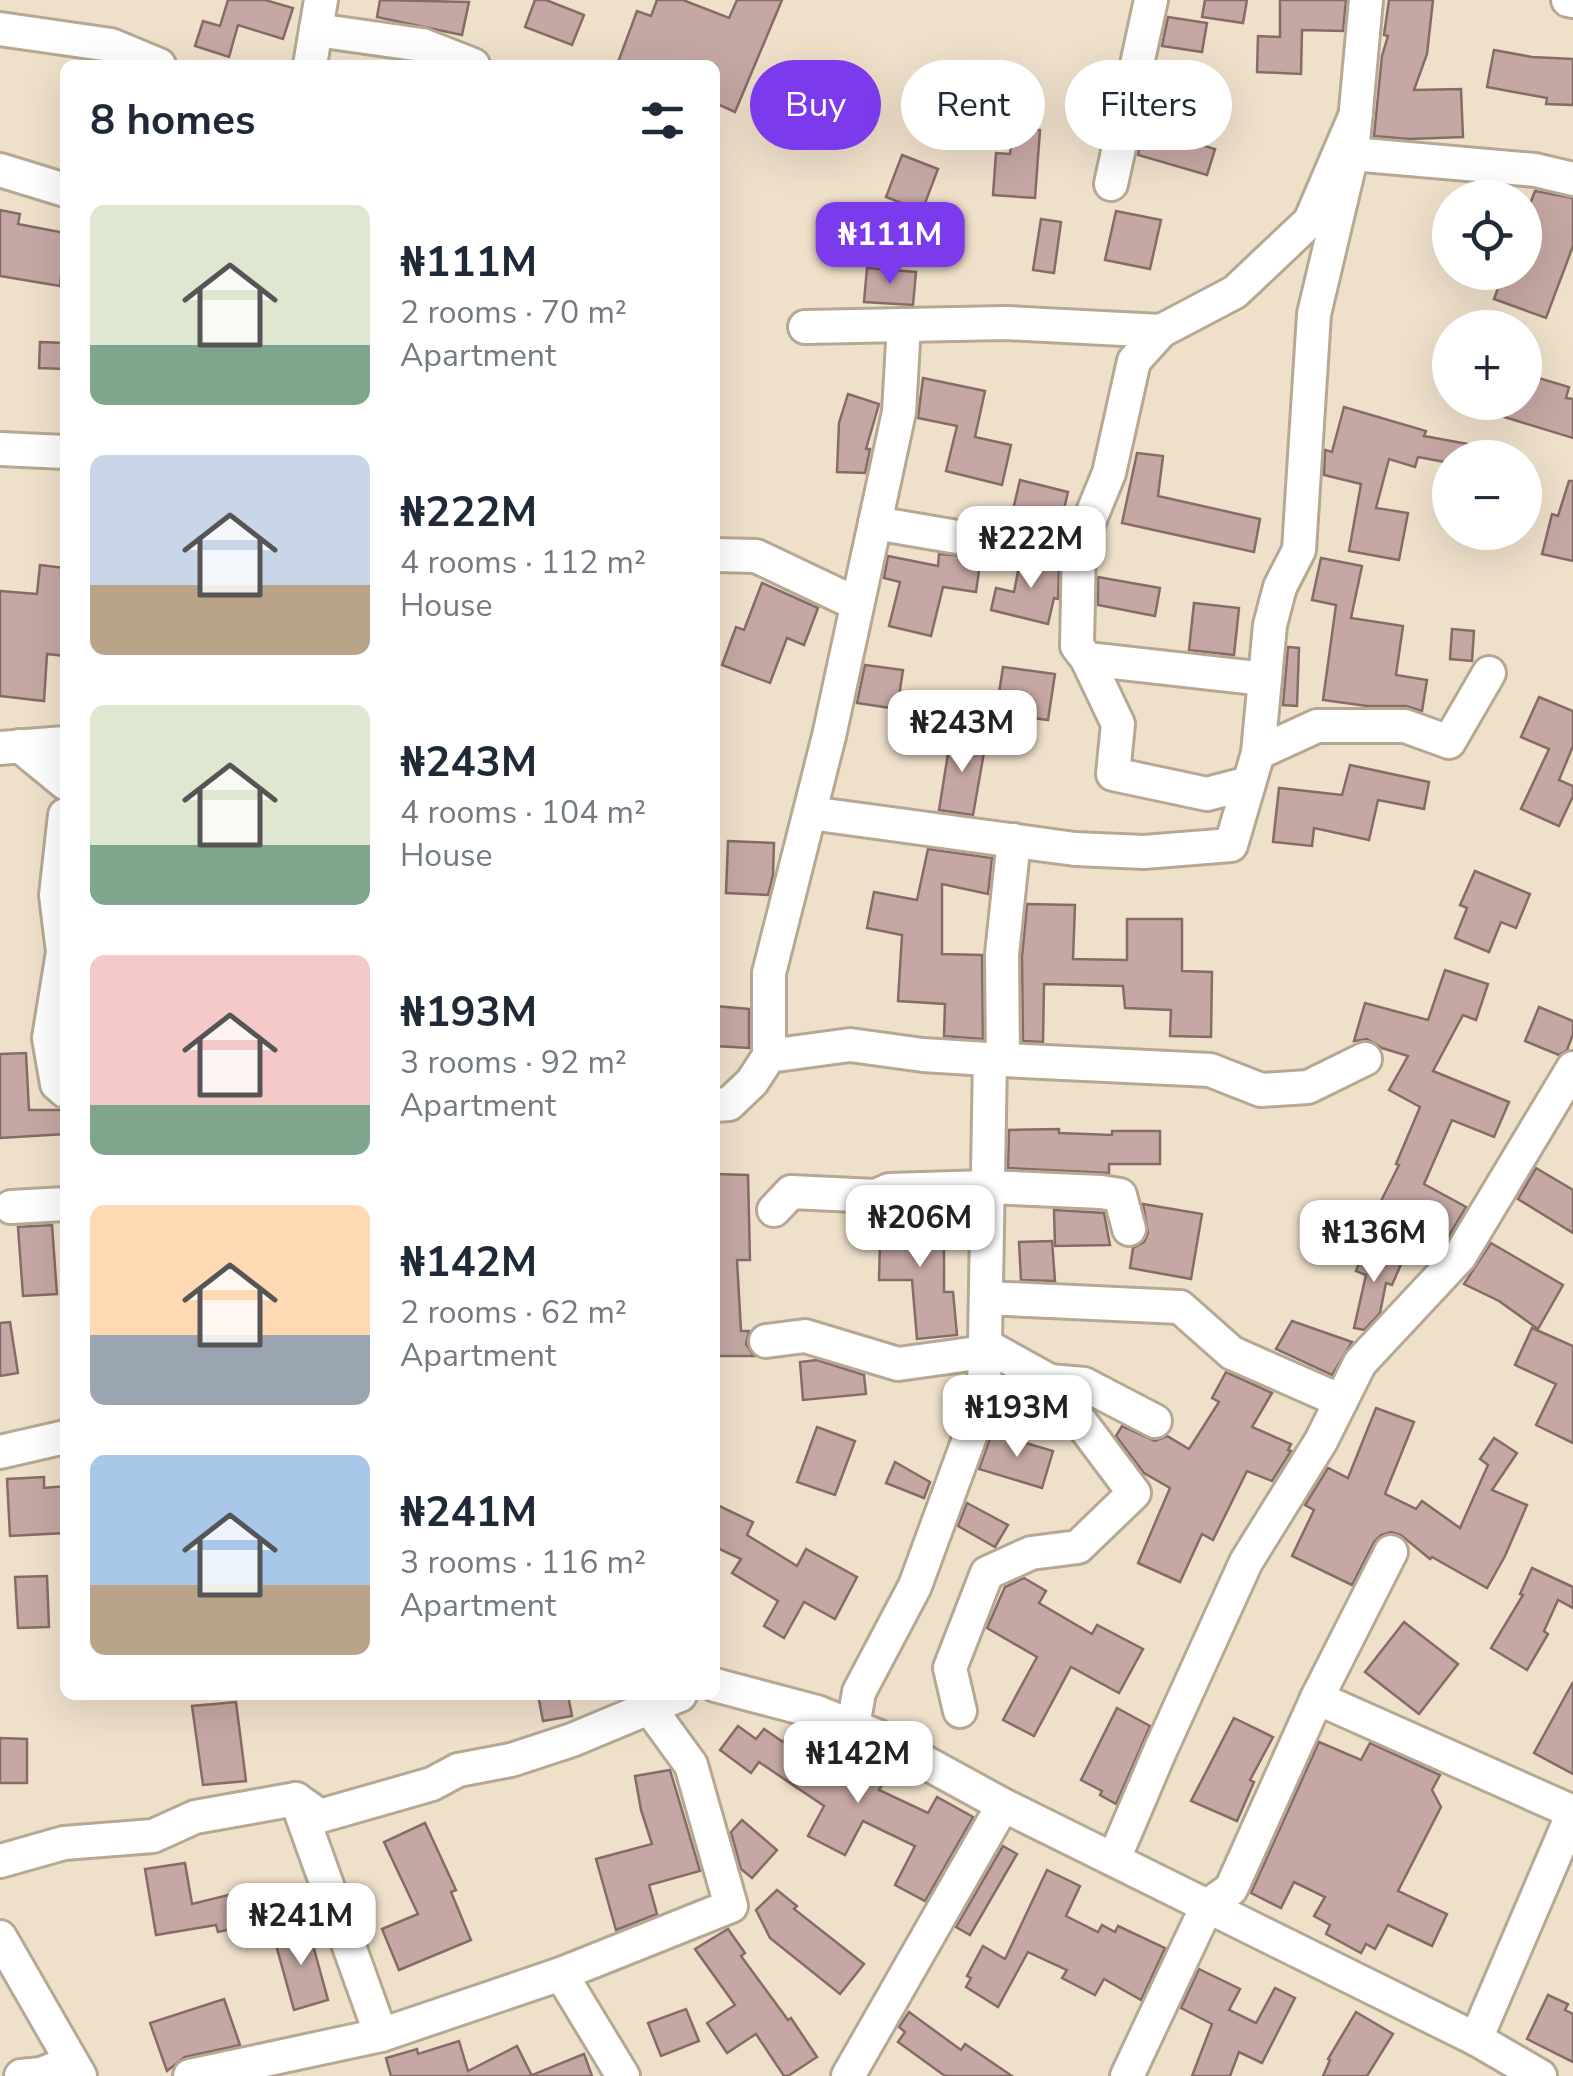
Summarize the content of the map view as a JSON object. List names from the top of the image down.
{
  "page": {
    "chip": ["Buy", "Rent", "Filters"],
    "heading": "8 homes",
    "map_buttons": ["+", "−"],
    "list": [
      {
        "name": "₦111M",
        "note": "2 rooms · 70 m² · Apartment"
      },
      {
        "name": "₦222M",
        "note": "4 rooms · 112 m² · House"
      },
      {
        "name": "₦243M",
        "note": "4 rooms · 104 m² · House"
      },
      {
        "name": "₦193M",
        "note": "3 rooms · 92 m² · Apartment"
      },
      {
        "name": "₦142M",
        "note": "2 rooms · 62 m² · Apartment"
      },
      {
        "name": "₦241M",
        "note": "3 rooms · 116 m² · Apartment"
      }
    ],
    "price": [
      "₦111M",
      "₦222M",
      "₦243M",
      "₦206M",
      "₦136M",
      "₦193M",
      "₦142M",
      "₦241M"
    ]
  }
}
